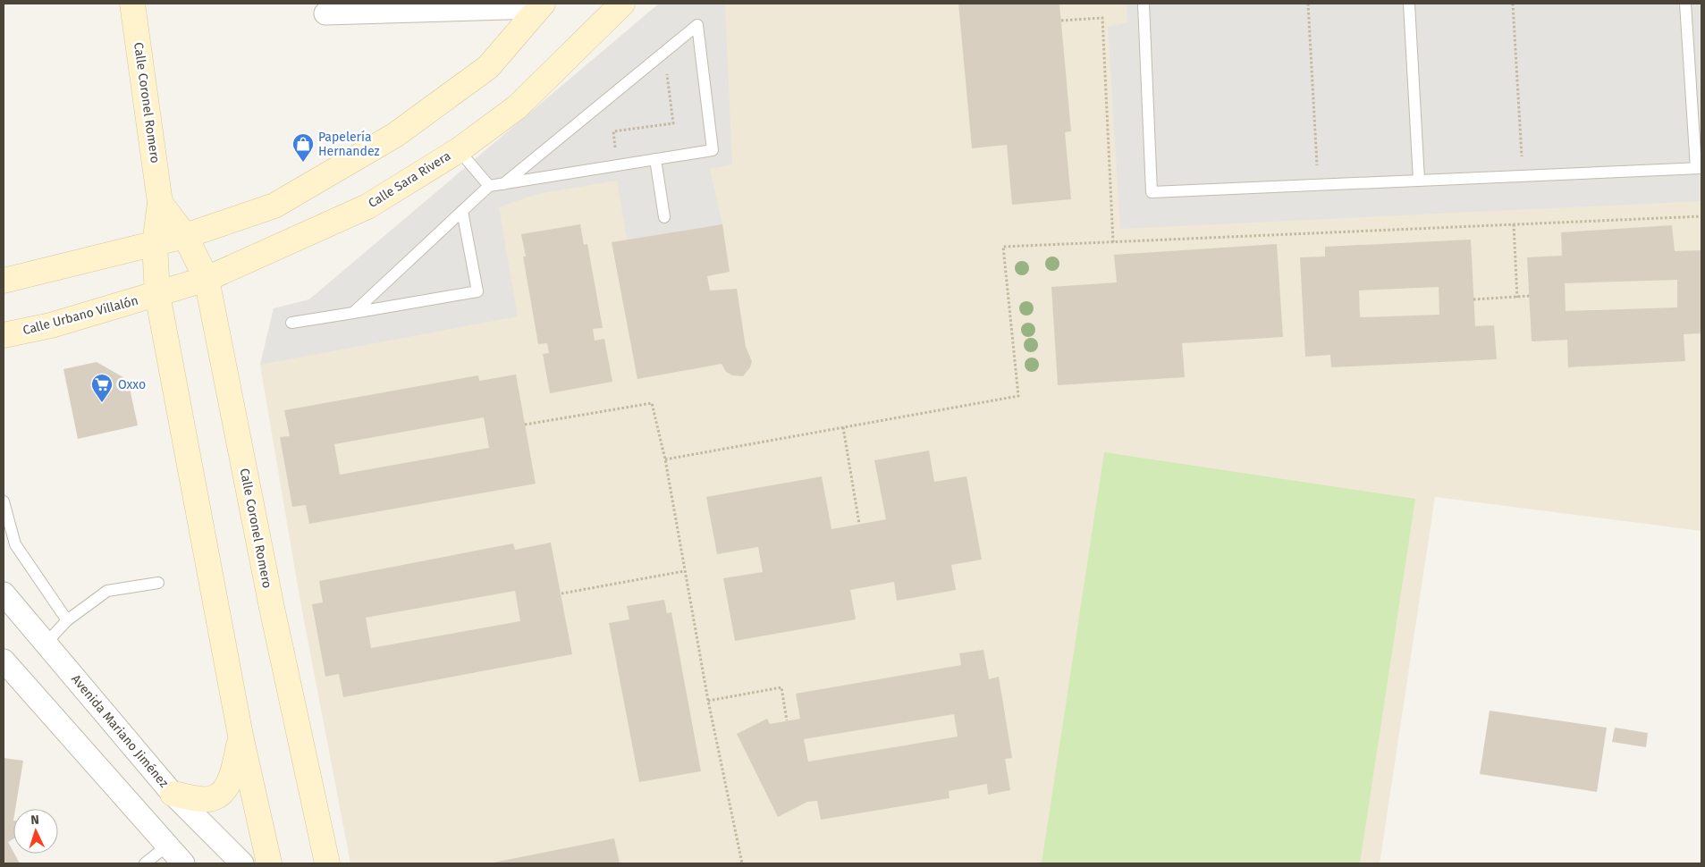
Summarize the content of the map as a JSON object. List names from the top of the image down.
{
  "streets": {
    "main road": ["Calle Coronel Romero", "Calle Sara Rivera", "Calle Urbano Villalón"],
    "street": ["Avenida Mariano Jiménez"]
  },
  "crossings": [
    ["Calle Coronel Romero", "Calle Sara Rivera"],
    ["Calle Coronel Romero", "Calle Urbano Villalón"],
    ["Calle Sara Rivera", "Calle Urbano Villalón"]
  ],
  "places": {
    "shop": ["Papelería Hernandez"],
    "supermarket": ["Oxxo"]
  },
  "north": "top"
}
